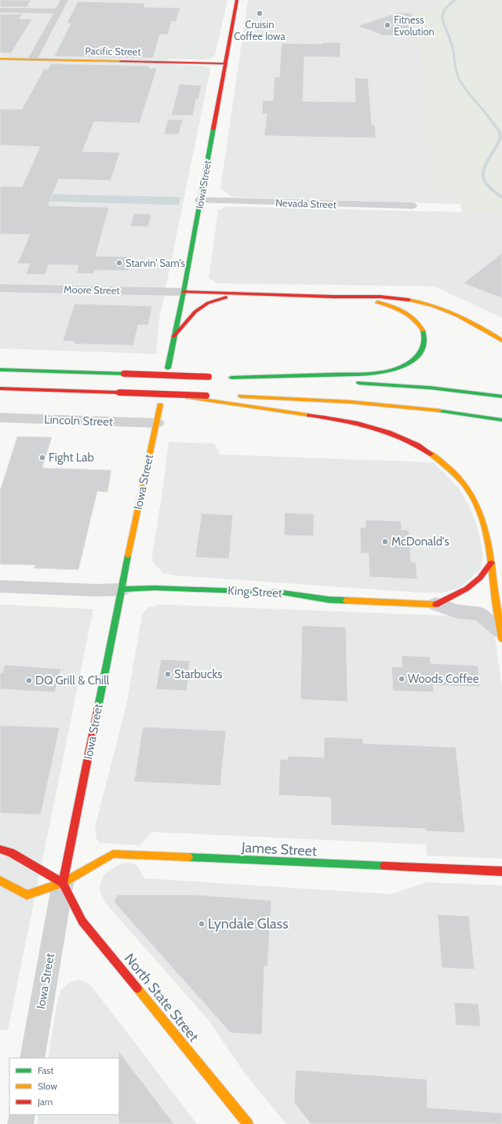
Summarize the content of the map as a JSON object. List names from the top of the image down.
{
  "streets": {
    "main road": [
      "Pacific Street",
      "Iowa Street",
      "King Street",
      "James Street",
      "North State Street"
    ],
    "street": ["Nevada Street", "Moore Street", "Lincoln Street"]
  },
  "crossings": [
    ["Pacific Street", "Iowa Street"],
    ["Iowa Street", "Nevada Street"],
    ["Iowa Street", "Moore Street"],
    ["Iowa Street", "Lincoln Street"],
    ["Iowa Street", "King Street"],
    ["Iowa Street", "James Street"],
    ["Iowa Street", "North State Street"],
    ["James Street", "North State Street"]
  ],
  "places": [
    "Cruisin Coffee Iowa",
    "Fitness Evolution",
    "Starvin' Sam's",
    "Fight Lab",
    "McDonald's",
    "Starbucks",
    "Woods Coffee",
    "DQ Grill & Chill",
    "Lyndale Glass"
  ],
  "legend": ["Fast", "Slow", "Jam"]
}
